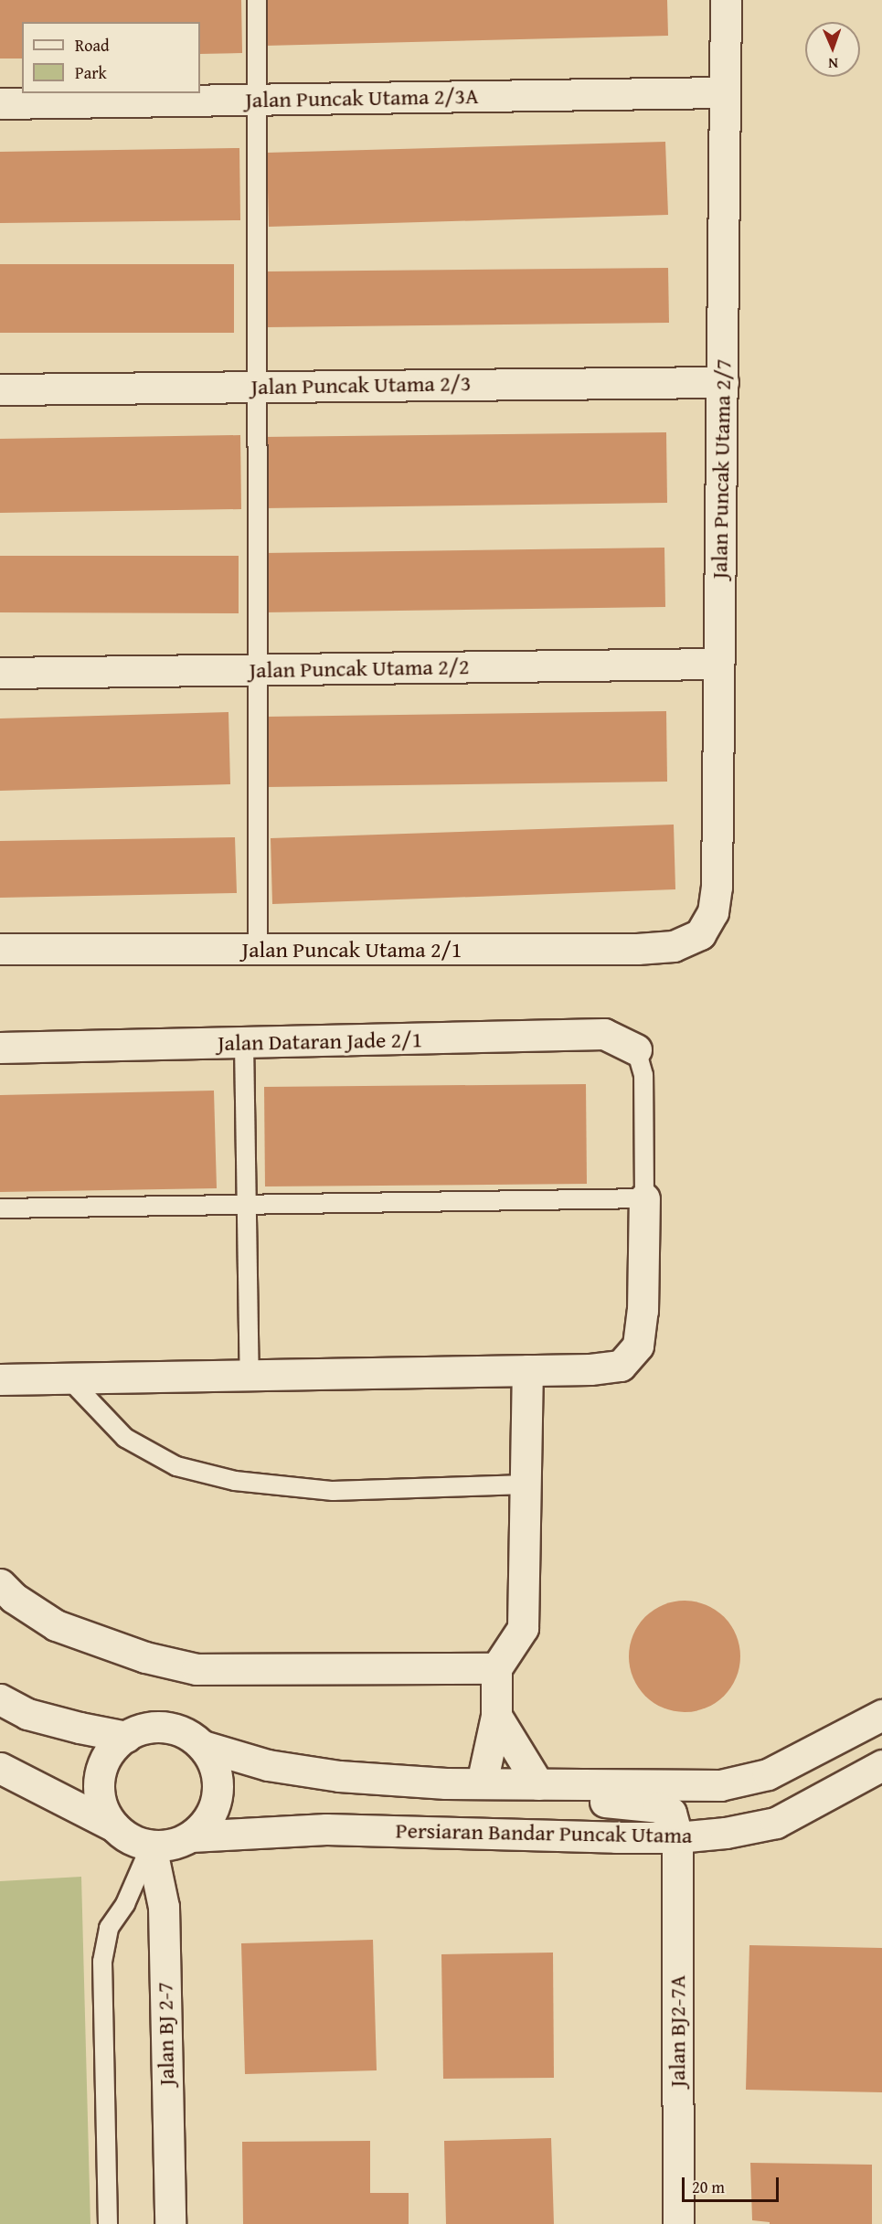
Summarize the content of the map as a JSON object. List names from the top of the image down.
{
  "streets": {
    "street": [
      "Jalan Puncak Utama 2/3A",
      "Jalan Puncak Utama 2/3",
      "Jalan Puncak Utama 2/7",
      "Jalan Puncak Utama 2/2",
      "Jalan Puncak Utama 2/1",
      "Jalan Dataran Jade 2/1",
      "Persiaran Bandar Puncak Utama",
      "Jalan BJ2-7A",
      "Jalan BJ 2-7"
    ]
  },
  "crossings": [
    ["Jalan Puncak Utama 2/3A", "Jalan Puncak Utama 2/7"],
    ["Jalan Puncak Utama 2/3", "Jalan Puncak Utama 2/7"],
    ["Jalan Puncak Utama 2/7", "Jalan Puncak Utama 2/2"],
    ["Jalan Puncak Utama 2/7", "Jalan Puncak Utama 2/1"],
    ["Persiaran Bandar Puncak Utama", "Jalan BJ2-7A"],
    ["Persiaran Bandar Puncak Utama", "Jalan BJ 2-7"]
  ],
  "legend": ["Road", "Park"],
  "scale_bar": "20 m",
  "north": "bottom"
}
